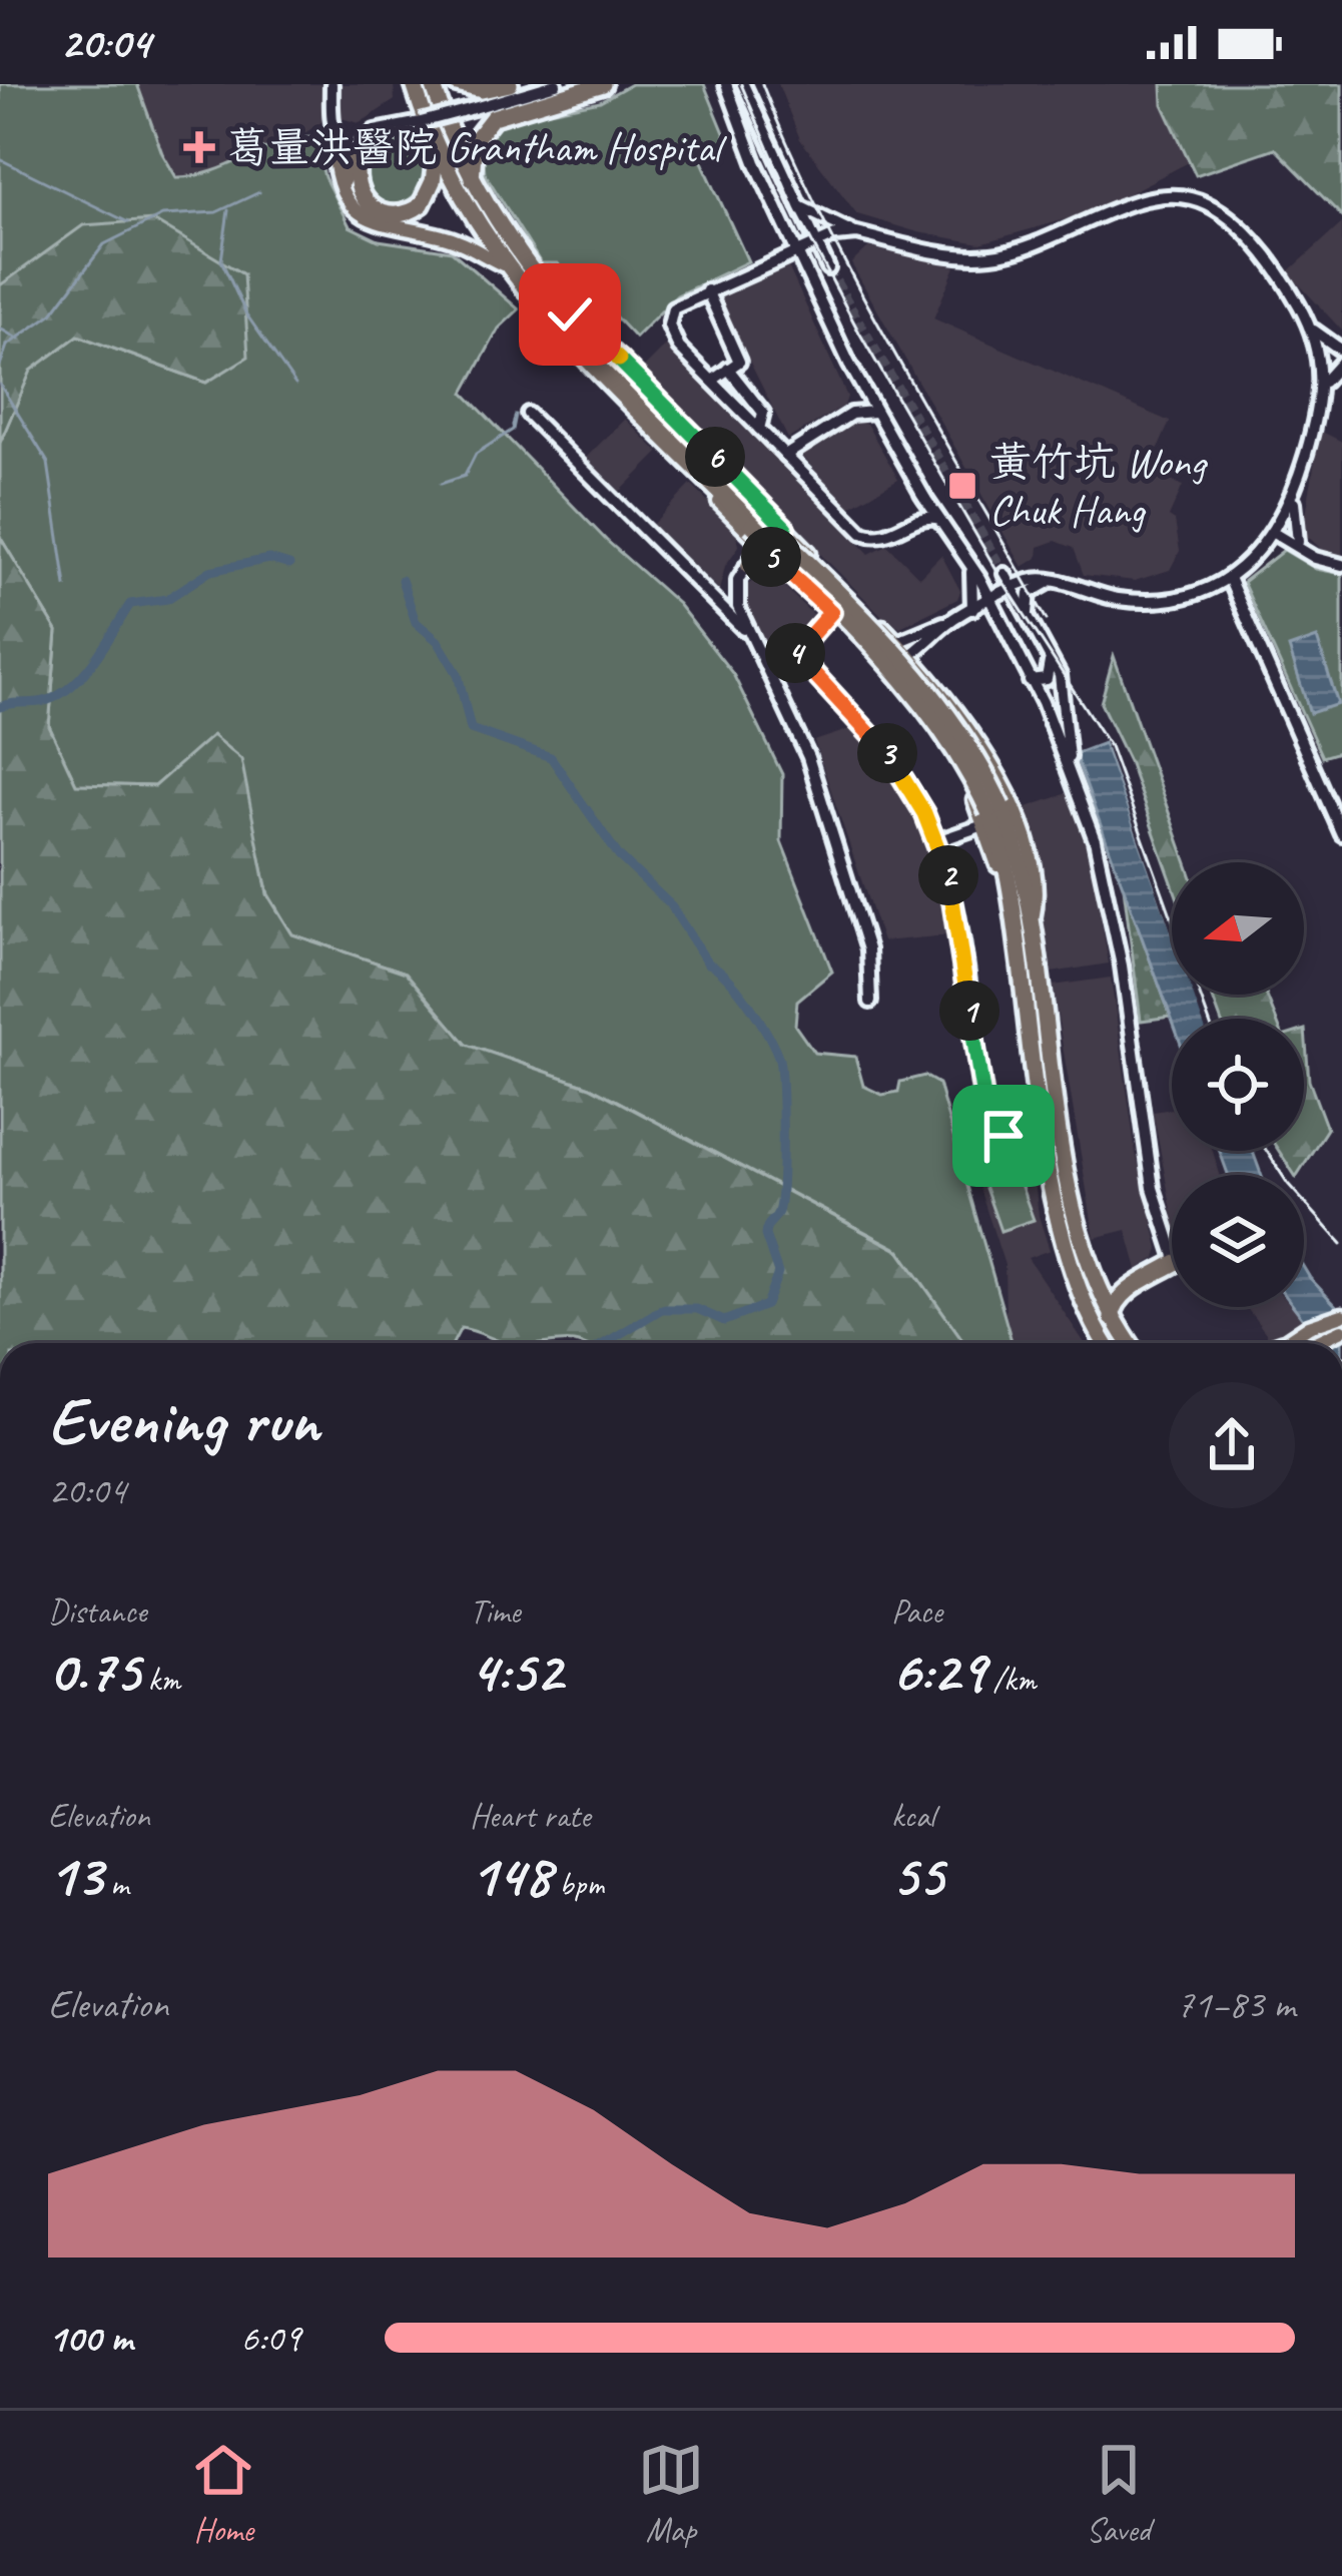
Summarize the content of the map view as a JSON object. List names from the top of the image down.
{
  "places": {
    "health": ["葛量洪醫院 Grantham Hospital"],
    "transit": ["黃竹坑 Wong Chuk Hang"]
  },
  "north": "left",
  "page": {
    "status": "20:04",
    "pins": [
      "6",
      "5",
      "4",
      "3",
      "2",
      "1"
    ],
    "heading": ["Evening run", "20:04"],
    "stats": [
      ["Distance", "0.75 km"],
      ["Time", "4:52"],
      ["Pace", "6:29 /km"],
      ["Elevation", "13 m"],
      ["Heart rate", "148 bpm"],
      ["kcal", "55"]
    ],
    "chart": ["Elevation", "71–83 m"],
    "list": [
      {
        "name": "100 m",
        "note": "6:09"
      }
    ],
    "tabs": ["Home", "Map", "Saved"]
  }
}
